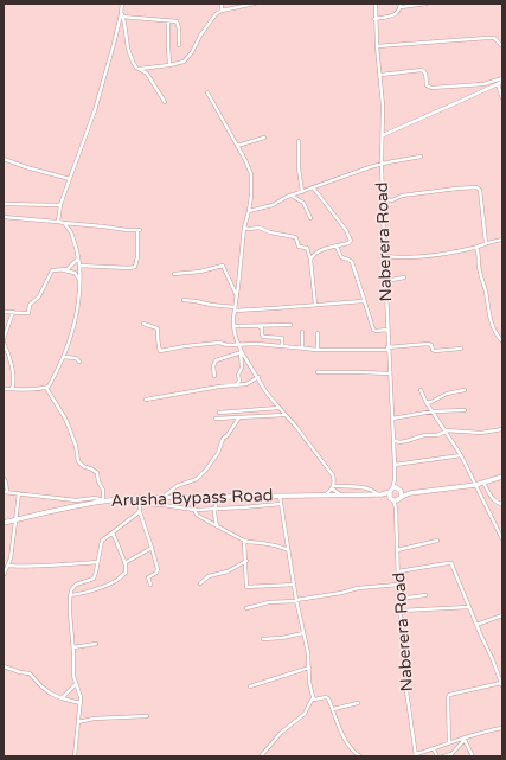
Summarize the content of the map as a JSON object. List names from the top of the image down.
{
  "streets": {
    "main road": ["Arusha Bypass Road"],
    "street": ["Naberera Road"]
  },
  "crossings": [
    ["Naberera Road", "Arusha Bypass Road"]
  ]
}
